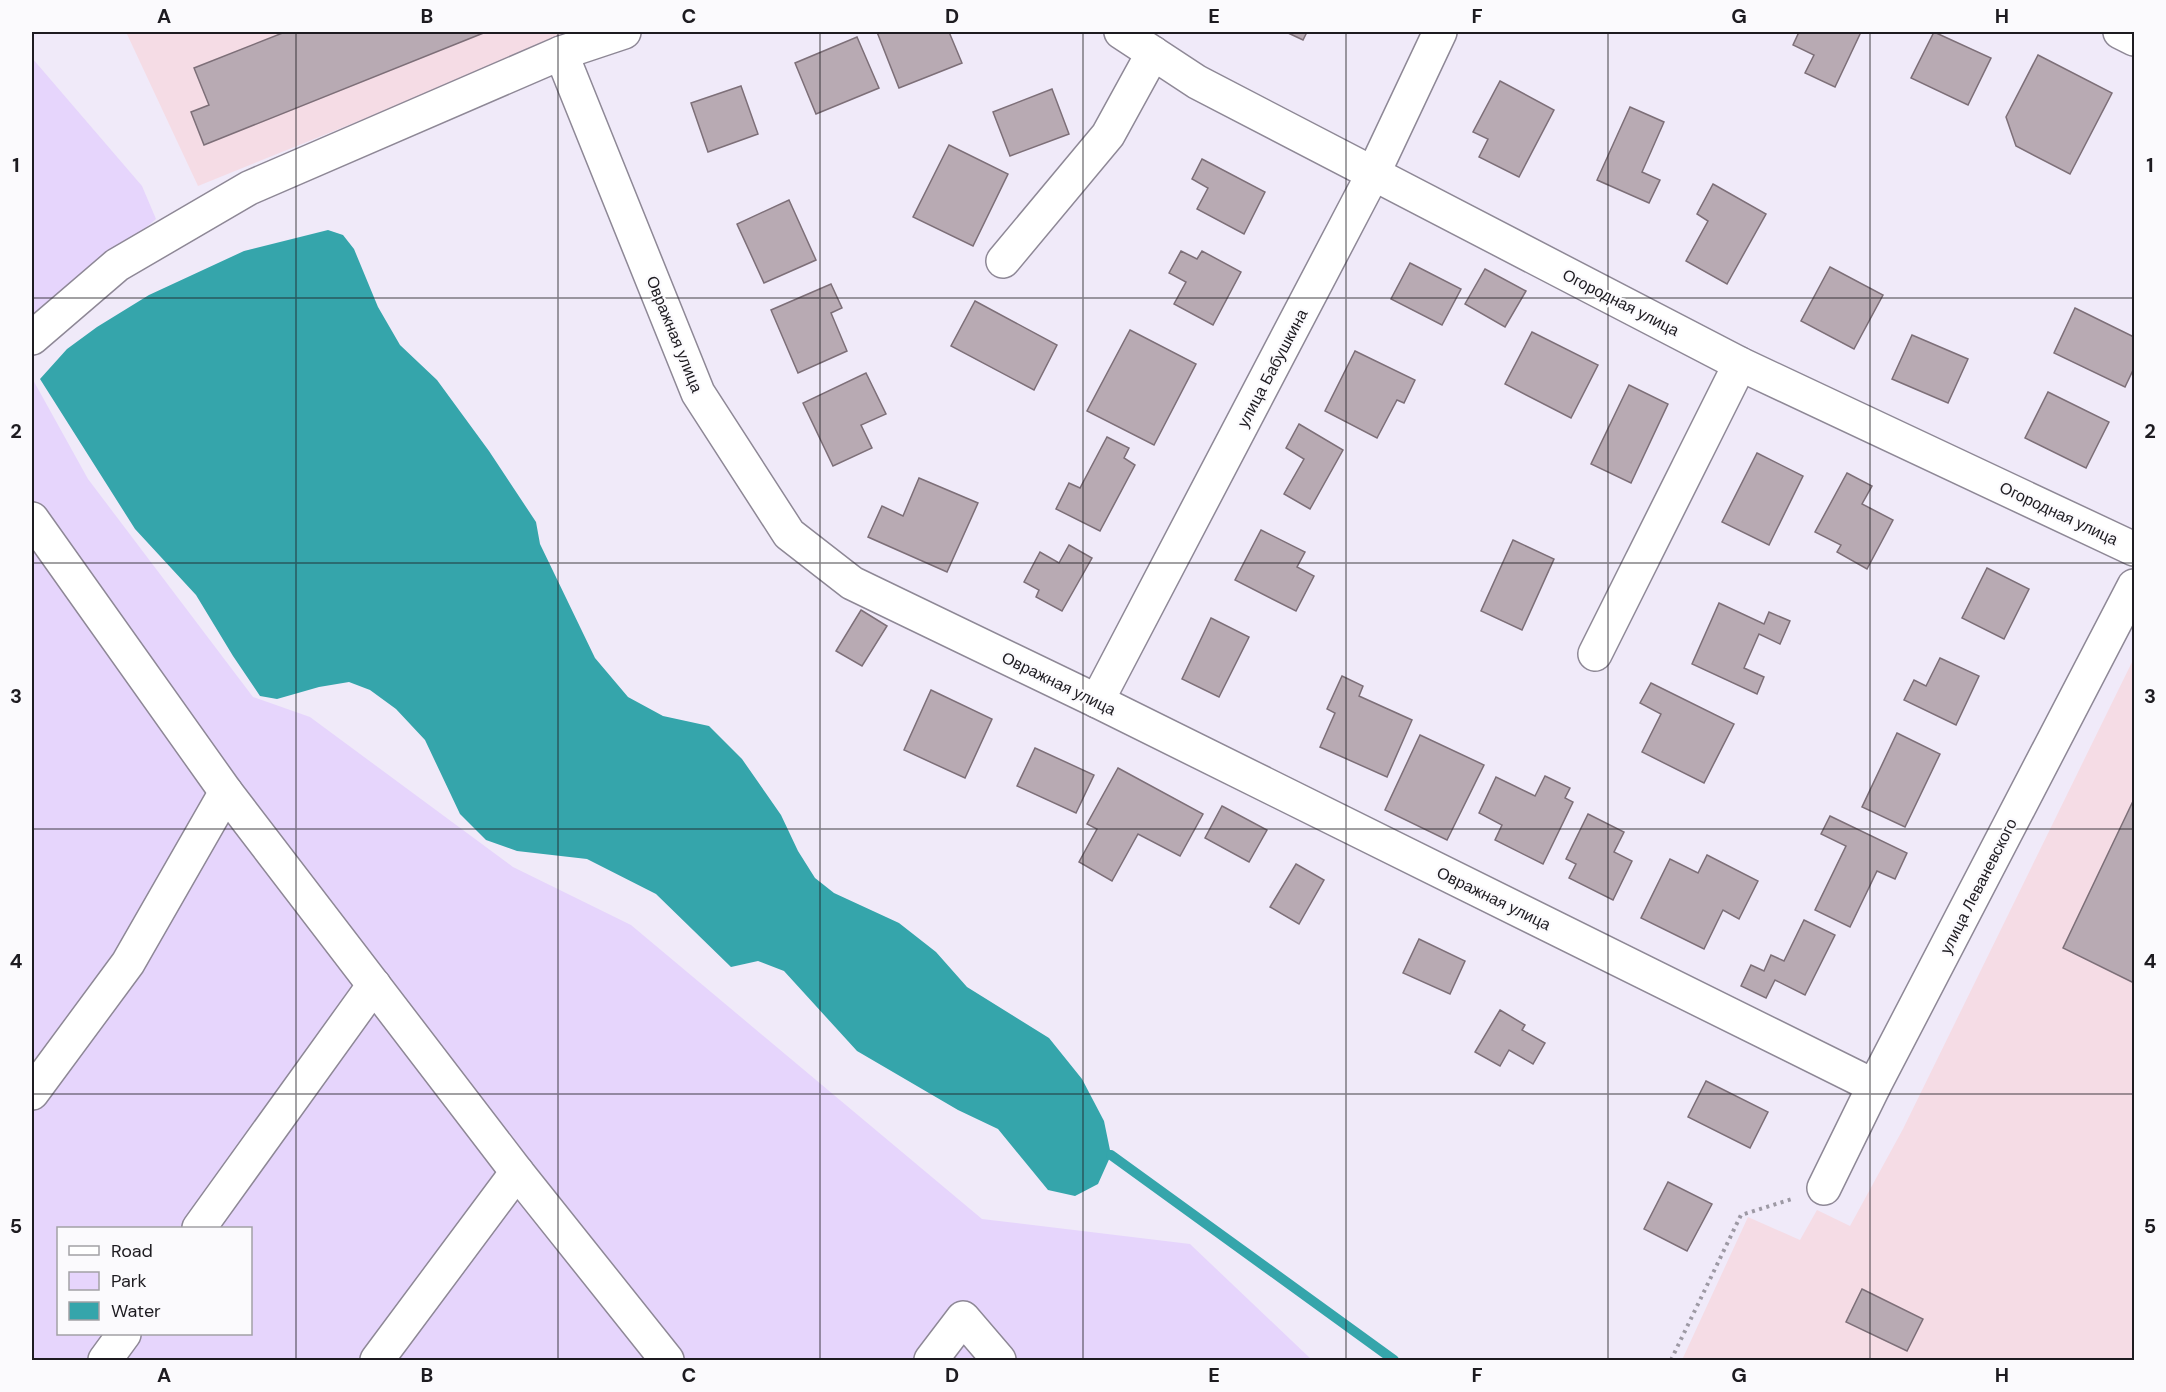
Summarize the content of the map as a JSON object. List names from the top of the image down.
{
  "streets": {
    "street": [
      "Огородная улица",
      "Овражная улица",
      "улица Бабушкина",
      "улица Леваневского"
    ]
  },
  "crossings": [
    ["Огородная улица", "улица Бабушкина"],
    ["Овражная улица", "улица Бабушкина"],
    ["Овражная улица", "улица Леваневского"]
  ],
  "legend": ["Road", "Park", "Water"],
  "grid": {
    "columns": [
      "A",
      "B",
      "C",
      "D",
      "E",
      "F",
      "G",
      "H"
    ],
    "rows": [
      "1",
      "2",
      "3",
      "4",
      "5"
    ]
  }
}
